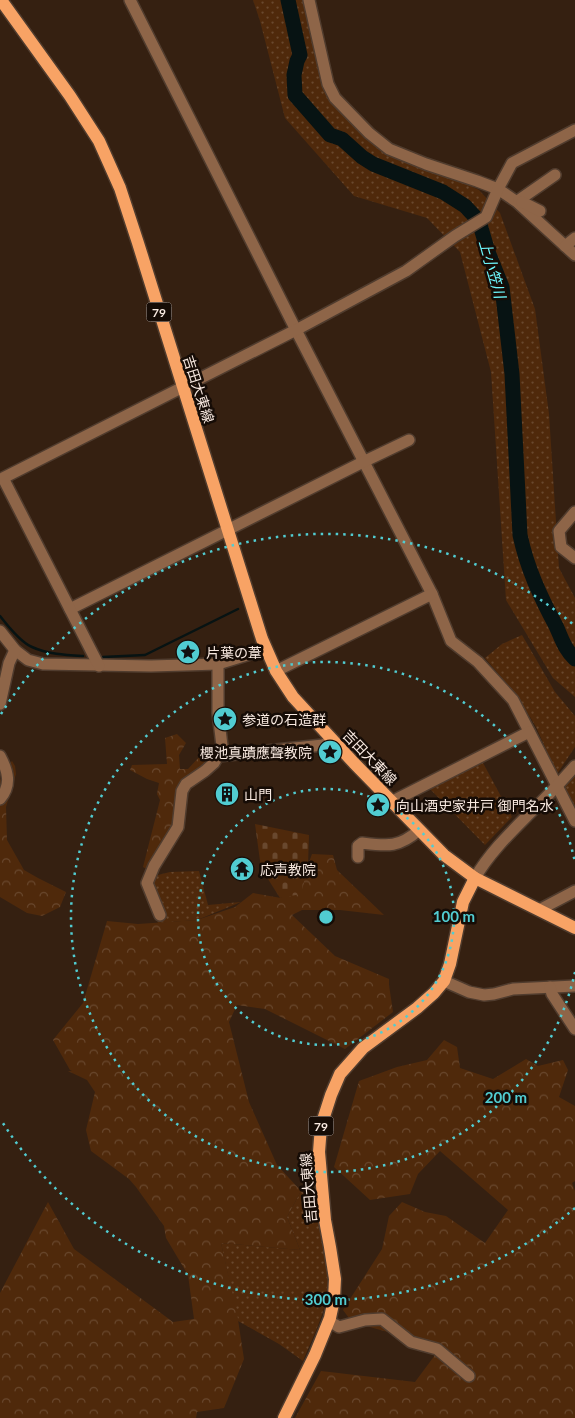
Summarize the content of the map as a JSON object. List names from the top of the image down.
{
  "streets": {
    "main road": ["79", "吉田大東線"]
  },
  "water": ["上小笠川"],
  "places": {
    "place": [
      "片葉の葦",
      "参道の石造群",
      "櫻池真蹟應聲教院",
      "向山酒史家井戸 御門名水"
    ],
    "building": ["山門"],
    "temple": ["応声教院"]
  },
  "rings": ["100 m", "200 m", "300 m"]
}
